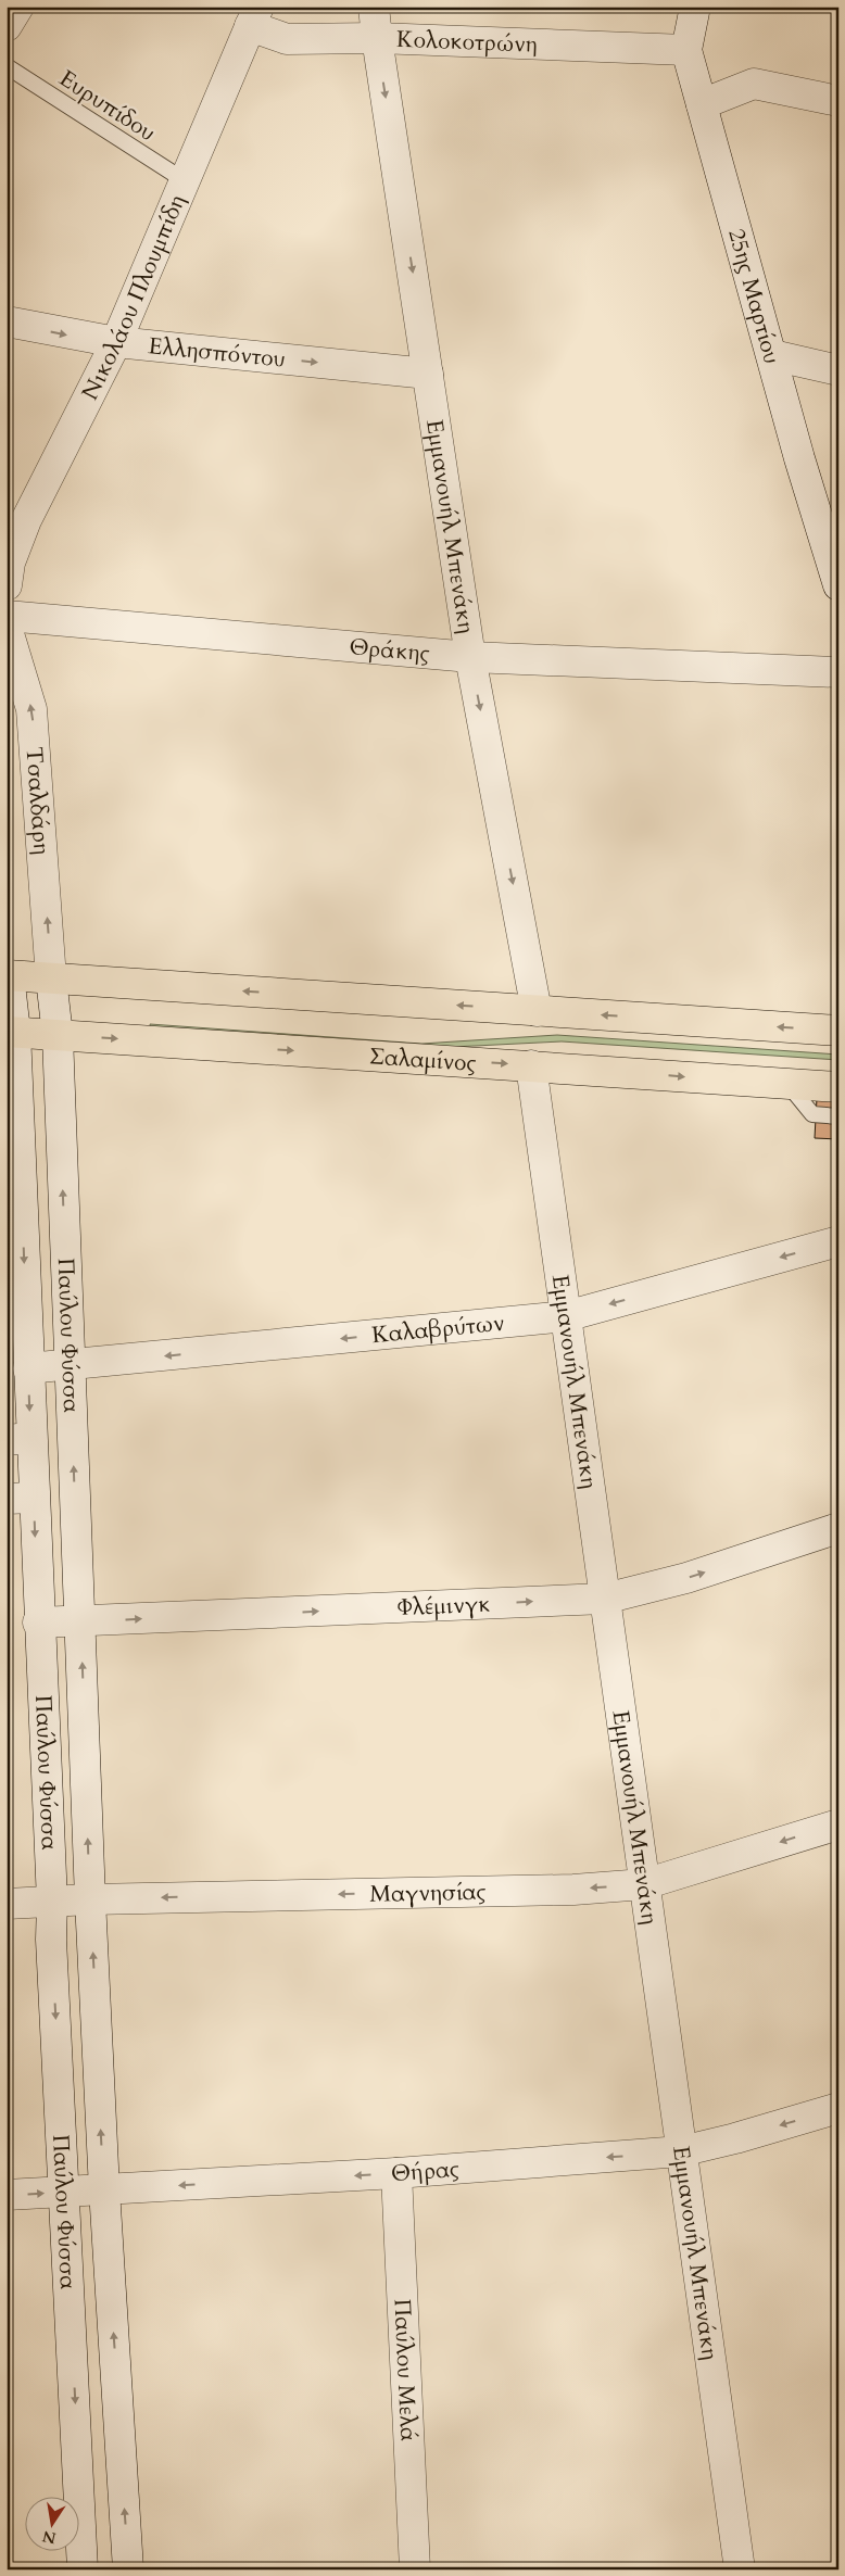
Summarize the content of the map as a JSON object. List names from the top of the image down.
{
  "streets": {
    "main road": ["Σαλαμίνος"],
    "street": [
      "Κολοκοτρώνη",
      "Νικολάου Πλουμπίδη",
      "25ης Μαρτίου",
      "Ελλησπόντου",
      "Εμμανουήλ Μπενάκη",
      "Θράκης",
      "Τσαλδάρη",
      "Καλαβρύτων",
      "Παύλου Φύσσα",
      "Φλέμινγκ",
      "Μαγνησίας",
      "Θήρας",
      "Παύλου Μελά"
    ],
    "lane": ["Ευρυπίδου"]
  },
  "crossings": [
    ["Κολοκοτρώνη", "Νικολάου Πλουμπίδη"],
    ["Κολοκοτρώνη", "25ης Μαρτίου"],
    ["Κολοκοτρώνη", "Εμμανουήλ Μπενάκη"],
    ["Ευρυπίδου", "Νικολάου Πλουμπίδη"],
    ["Νικολάου Πλουμπίδη", "Ελλησπόντου"],
    ["Ελλησπόντου", "Εμμανουήλ Μπενάκη"],
    ["Εμμανουήλ Μπενάκη", "Θράκης"],
    ["Εμμανουήλ Μπενάκη", "Σαλαμίνος"],
    ["Εμμανουήλ Μπενάκη", "Καλαβρύτων"],
    ["Εμμανουήλ Μπενάκη", "Φλέμινγκ"],
    ["Εμμανουήλ Μπενάκη", "Μαγνησίας"],
    ["Εμμανουήλ Μπενάκη", "Θήρας"],
    ["Τσαλδάρη", "Παύλου Φύσσα"],
    ["Σαλαμίνος", "Παύλου Φύσσα"],
    ["Καλαβρύτων", "Παύλου Φύσσα"],
    ["Παύλου Φύσσα", "Φλέμινγκ"],
    ["Παύλου Φύσσα", "Μαγνησίας"],
    ["Παύλου Φύσσα", "Θήρας"],
    ["Θήρας", "Παύλου Μελά"]
  ],
  "one_way": [
    "Ελλησπόντου",
    "Τσαλδάρη",
    "Καλαβρύτων",
    "Φλέμινγκ",
    "Μαγνησίας",
    "Θήρας"
  ],
  "north": "bottom"
}
